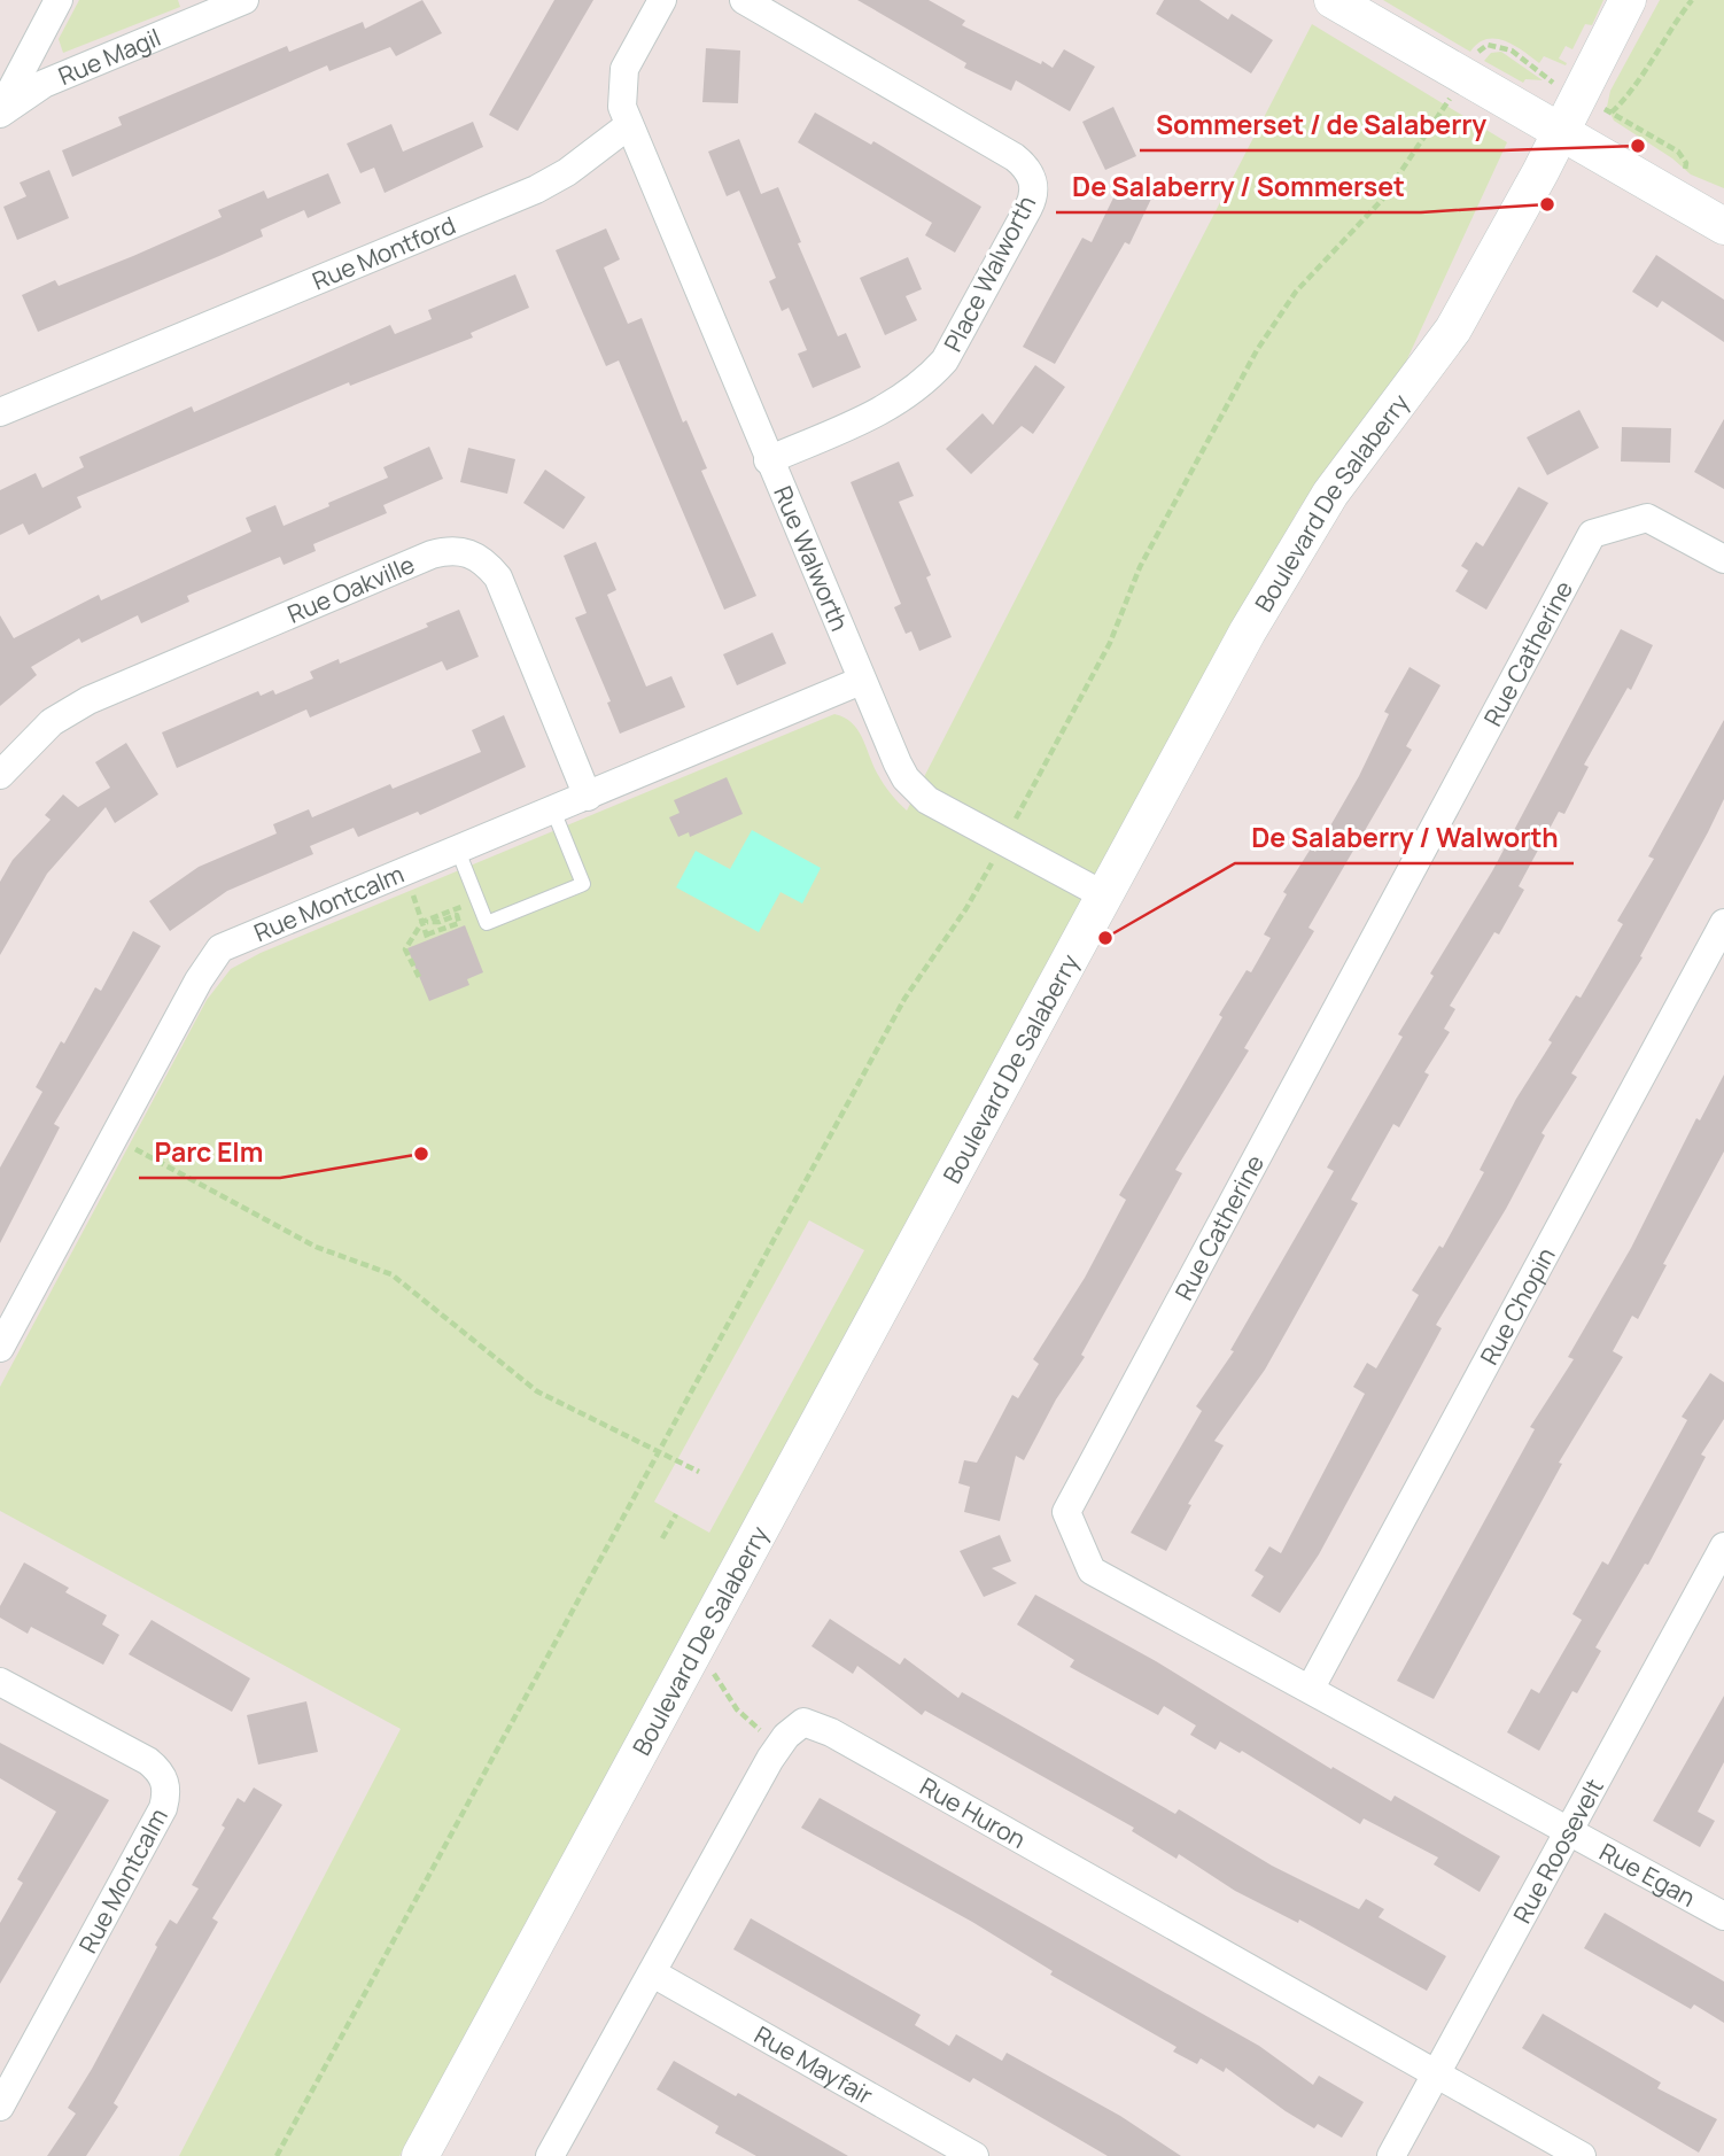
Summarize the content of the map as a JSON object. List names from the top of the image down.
{
  "streets": {
    "street": [
      "Rue Magil",
      "Rue Montford",
      "Place Walworth",
      "Boulevard De Salaberry",
      "Rue Walworth",
      "Rue Oakville",
      "Rue Catherine",
      "Rue Montcalm",
      "Rue Chopin",
      "Rue Huron",
      "Rue Roosevelt",
      "Rue Egan",
      "Rue Mayfair"
    ]
  },
  "crossings": [
    ["Rue Montford", "Rue Walworth"],
    ["Place Walworth", "Rue Walworth"],
    ["Boulevard De Salaberry", "Rue Walworth"],
    ["Rue Walworth", "Rue Montcalm"],
    ["Rue Oakville", "Rue Montcalm"],
    ["Rue Catherine", "Rue Chopin"],
    ["Rue Catherine", "Rue Roosevelt"],
    ["Rue Catherine", "Rue Egan"],
    ["Rue Huron", "Rue Roosevelt"],
    ["Rue Huron", "Rue Mayfair"],
    ["Rue Roosevelt", "Rue Egan"]
  ],
  "places": [
    "Sommerset / de Salaberry",
    "De Salaberry / Sommerset",
    "De Salaberry / Walworth",
    "Parc Elm"
  ]
}
